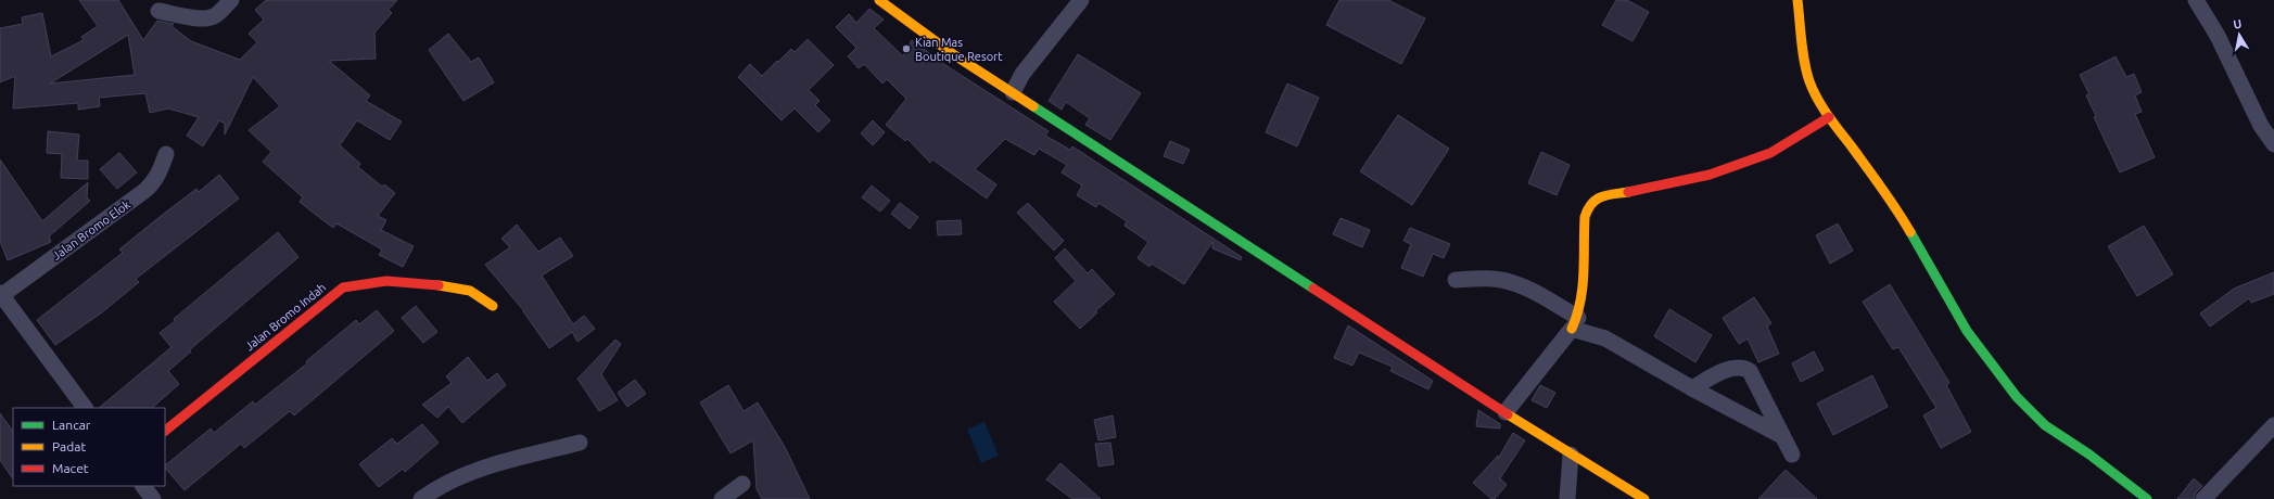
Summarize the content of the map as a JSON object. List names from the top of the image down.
{
  "streets": {
    "street": ["Jalan Bromo Elok", "Jalan Bromo Indah"]
  },
  "places": ["Kian Mas Boutique Resort"],
  "legend": ["Lancar", "Padat", "Macet"],
  "north": "top"
}
